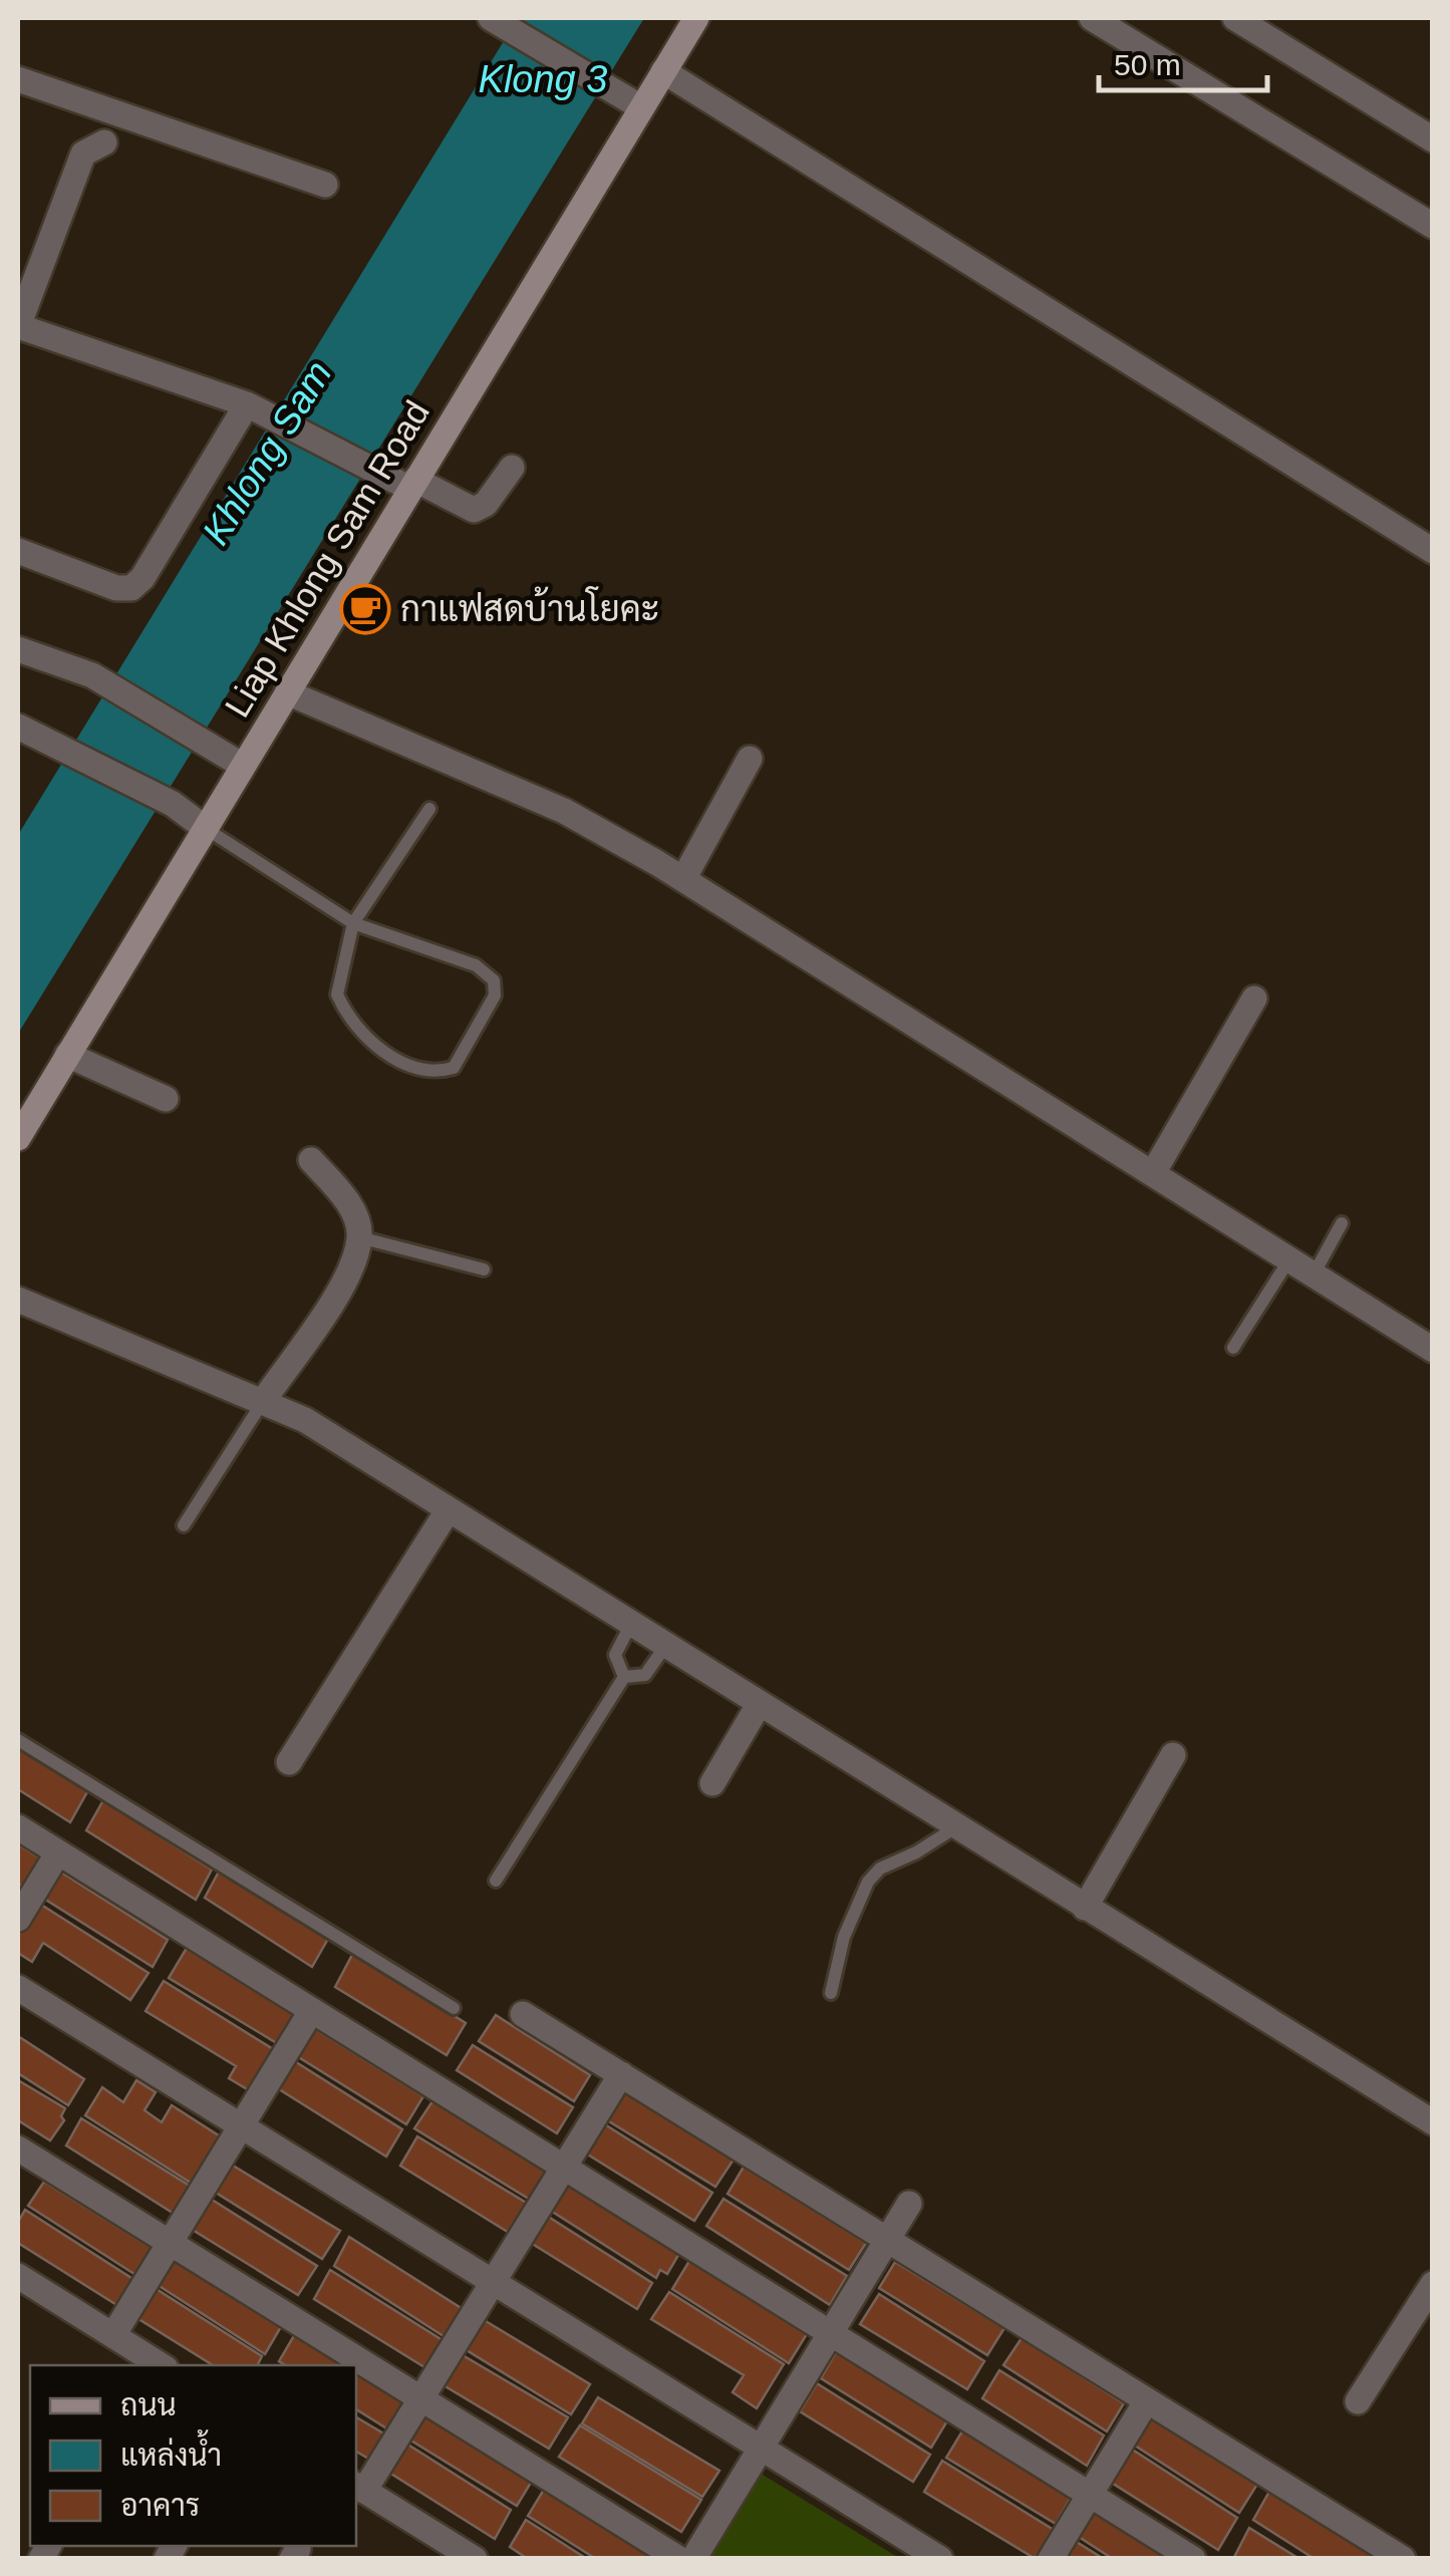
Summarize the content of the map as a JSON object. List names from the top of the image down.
{
  "streets": {
    "main road": ["Liap Khlong Sam Road"]
  },
  "water": ["Klong 3", "Khlong Sam"],
  "places": {
    "cafe": ["กาแฟสดบ้านโยคะ"]
  },
  "legend": ["ถนน", "แหล่งน้ำ", "อาคาร"],
  "scale_bar": "50 m"
}
